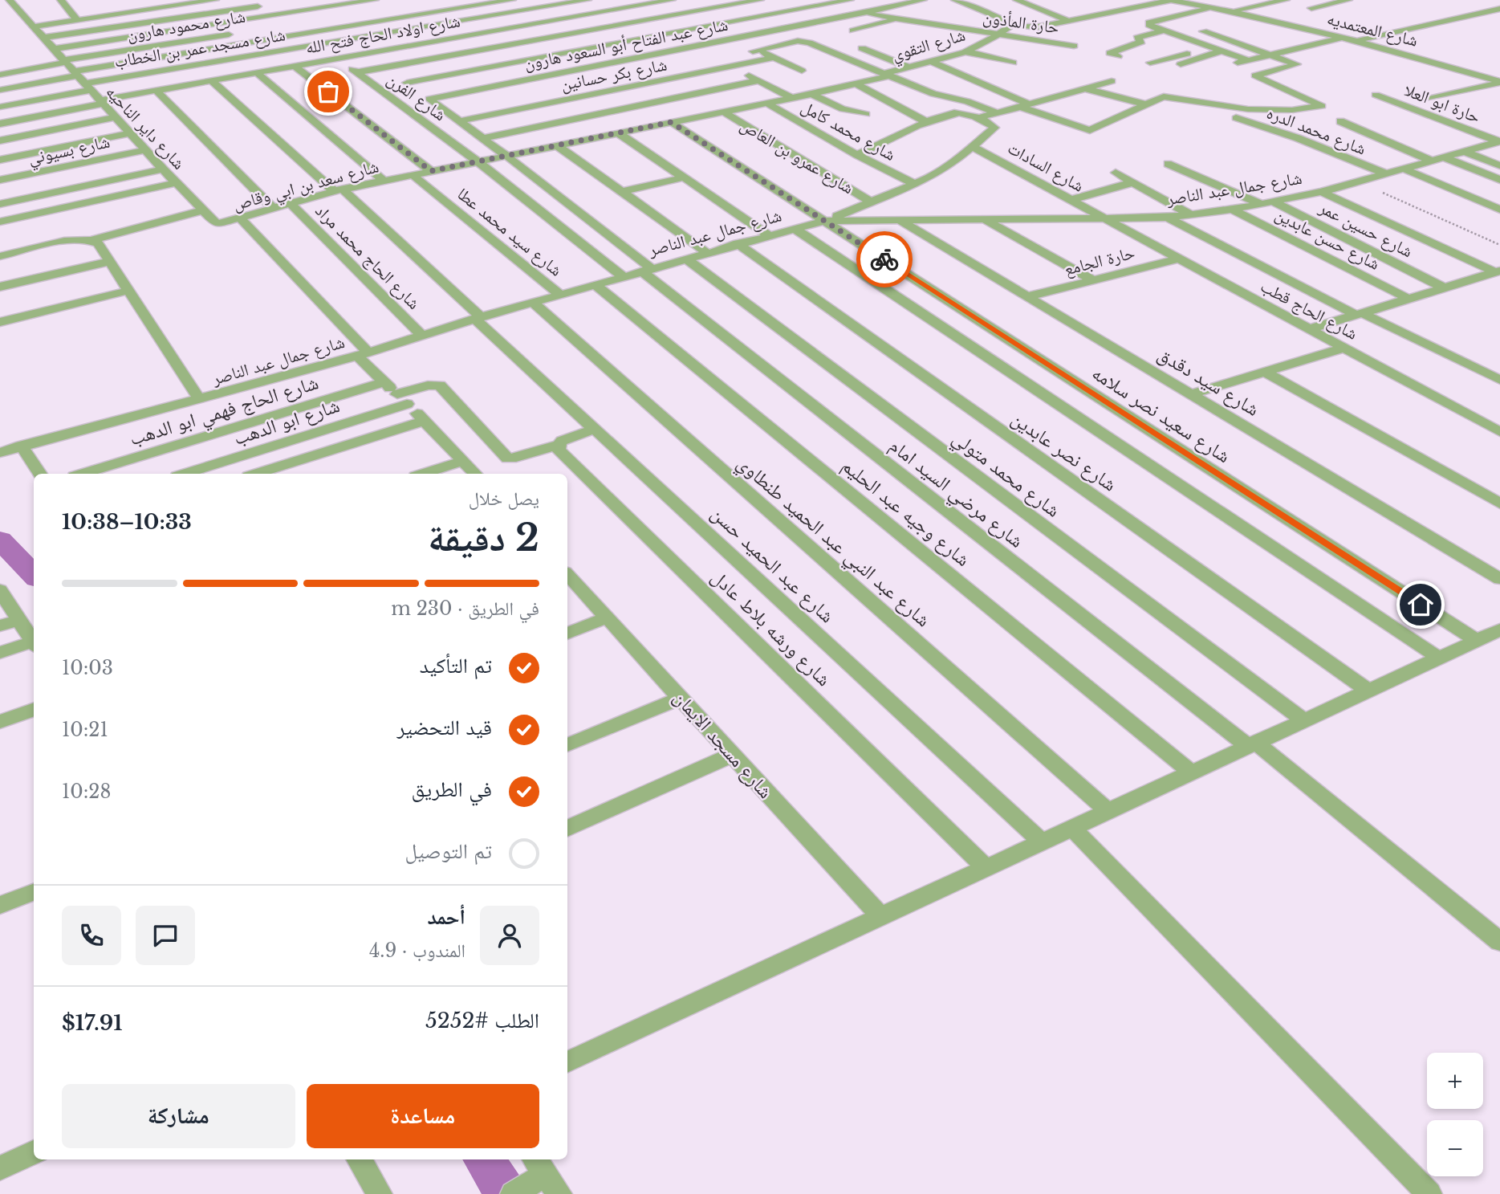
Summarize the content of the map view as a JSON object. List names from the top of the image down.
{
  "streets": {
    "street": [
      "حارة المأذون",
      "شارع محمود هارون",
      "شارع المعتمديه",
      "شارع اولاد الحاج فتح الله",
      "شارع عبد الفتاح أبو السعود هارون",
      "شارع التقوي",
      "شارع مسجد عمر بن الخطاب",
      "شارع بكر حسانين",
      "شارع الفرن",
      "حارة ابو العلا",
      "شارع داير الناحيه",
      "شارع محمد كامل",
      "شارع محمد الدره",
      "شارع بسيوني",
      "شارع عمرو بن العاص",
      "شارع السادات",
      "شارع سعد بن ابي وقاص",
      "شارع جمال عبد الناصر",
      "شارع حسين عمر",
      "شارع سيد محمد عطا",
      "شارع حسن عابدين",
      "شارع الحاج محمد مراد",
      "حارة الجامع",
      "شارع الحاج قطب",
      "شارع سيد دقدق",
      "شارع الحاج فهمي ابو الدهب",
      "شارع سعيد نصر سلامه",
      "شارع ابو الدهب",
      "شارع نصر عابدين",
      "شارع محمد متولي",
      "شارع مرضي السيد امام",
      "شارع وجيه عبد الحليم",
      "شارع عبد النبي عبد الحميد طنطاوي",
      "شارع عبد الحميد حسن",
      "شارع ورشه بلاط عادل",
      "شارع مسجد الايمان"
    ]
  },
  "crossings": [
    ["حارة المأذون", "شارع عبد الفتاح أبو السعود هارون"],
    ["حارة المأذون", "شارع التقوي"],
    ["شارع محمود هارون", "شارع داير الناحيه"],
    ["شارع اولاد الحاج فتح الله", "شارع الفرن"],
    ["شارع اولاد الحاج فتح الله", "شارع داير الناحيه"],
    ["شارع اولاد الحاج فتح الله", "شارع عبد الحميد حسن"],
    ["شارع عبد الفتاح أبو السعود هارون", "شارع بكر حسانين"],
    ["شارع عبد الفتاح أبو السعود هارون", "شارع سعد بن ابي وقاص"],
    ["شارع عبد الفتاح أبو السعود هارون", "شارع مرضي السيد امام"],
    ["شارع التقوي", "شارع محمد كامل"],
    ["شارع التقوي", "شارع سعد بن ابي وقاص"],
    ["شارع مسجد عمر بن الخطاب", "شارع داير الناحيه"],
    ["شارع الفرن", "شارع سعد بن ابي وقاص"],
    ["شارع الفرن", "شارع جمال عبد الناصر"],
    ["حارة ابو العلا", "شارع جمال عبد الناصر"],
    ["شارع داير الناحيه", "شارع بسيوني"],
    ["شارع داير الناحيه", "شارع سعد بن ابي وقاص"],
    ["شارع محمد كامل", "شارع سعد بن ابي وقاص"],
    ["شارع محمد الدره", "شارع جمال عبد الناصر"],
    ["شارع عمرو بن العاص", "شارع سعد بن ابي وقاص"],
    ["شارع السادات", "شارع جمال عبد الناصر"],
    ["شارع السادات", "شارع الحاج قطب"],
    ["شارع سعد بن ابي وقاص", "شارع سيد محمد عطا"],
    ["شارع سعد بن ابي وقاص", "شارع الحاج محمد مراد"],
    ["شارع سعد بن ابي وقاص", "شارع سعيد نصر سلامه"],
    ["شارع سعد بن ابي وقاص", "شارع مرضي السيد امام"],
    ["شارع سعد بن ابي وقاص", "شارع عبد الحميد حسن"],
    ["شارع جمال عبد الناصر", "شارع حسين عمر"],
    ["شارع جمال عبد الناصر", "شارع سيد محمد عطا"],
    ["شارع جمال عبد الناصر", "شارع حسن عابدين"],
    ["شارع جمال عبد الناصر", "شارع الحاج محمد مراد"],
    ["شارع جمال عبد الناصر", "شارع الحاج قطب"],
    ["شارع جمال عبد الناصر", "شارع سيد دقدق"],
    ["شارع جمال عبد الناصر", "شارع سعيد نصر سلامه"],
    ["شارع جمال عبد الناصر", "شارع نصر عابدين"],
    ["شارع جمال عبد الناصر", "شارع محمد متولي"],
    ["شارع جمال عبد الناصر", "شارع مرضي السيد امام"],
    ["شارع جمال عبد الناصر", "شارع وجيه عبد الحليم"],
    ["شارع جمال عبد الناصر", "شارع عبد النبي عبد الحميد طنطاوي"],
    ["شارع جمال عبد الناصر", "شارع عبد الحميد حسن"],
    ["حارة الجامع", "شارع الحاج قطب"],
    ["حارة الجامع", "شارع سيد دقدق"],
    ["شارع ابو الدهب", "شارع ورشه بلاط عادل"]
  ],
  "page": {
    "heading": ["2 دقيقة", "يصل خلال", "10:33–10:38"],
    "panel": [
      "أحمد",
      "المندوب · 4.9",
      "الطلب #5252",
      "$17.91"
    ],
    "bar": "في الطريق · 230 m",
    "list": [
      ["تم التأكيد", "10:03"],
      ["قيد التحضير", "10:21"],
      ["في الطريق", "10:28"],
      "تم التوصيل"
    ],
    "map_buttons": ["+", "−"],
    "buttons": ["مساعدة", "مشاركة"]
  }
}
